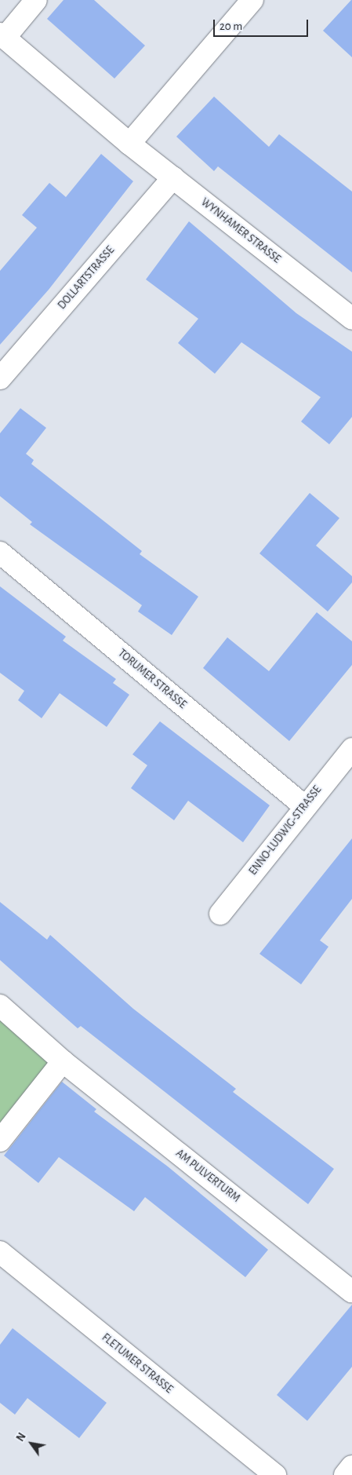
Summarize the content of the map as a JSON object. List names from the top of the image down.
{
  "streets": {
    "street": [
      "WYNHAMER STRASSE",
      "DOLLARTSTRASSE",
      "TORUMER STRASSE",
      "ENNO-LUDWIG-STRASSE",
      "AM PULVERTURM",
      "FLETUMER STRASSE"
    ]
  },
  "crossings": [
    ["WYNHAMER STRASSE", "DOLLARTSTRASSE"],
    ["TORUMER STRASSE", "ENNO-LUDWIG-STRASSE"]
  ],
  "scale_bar": "20 m",
  "north": "top left"
}
